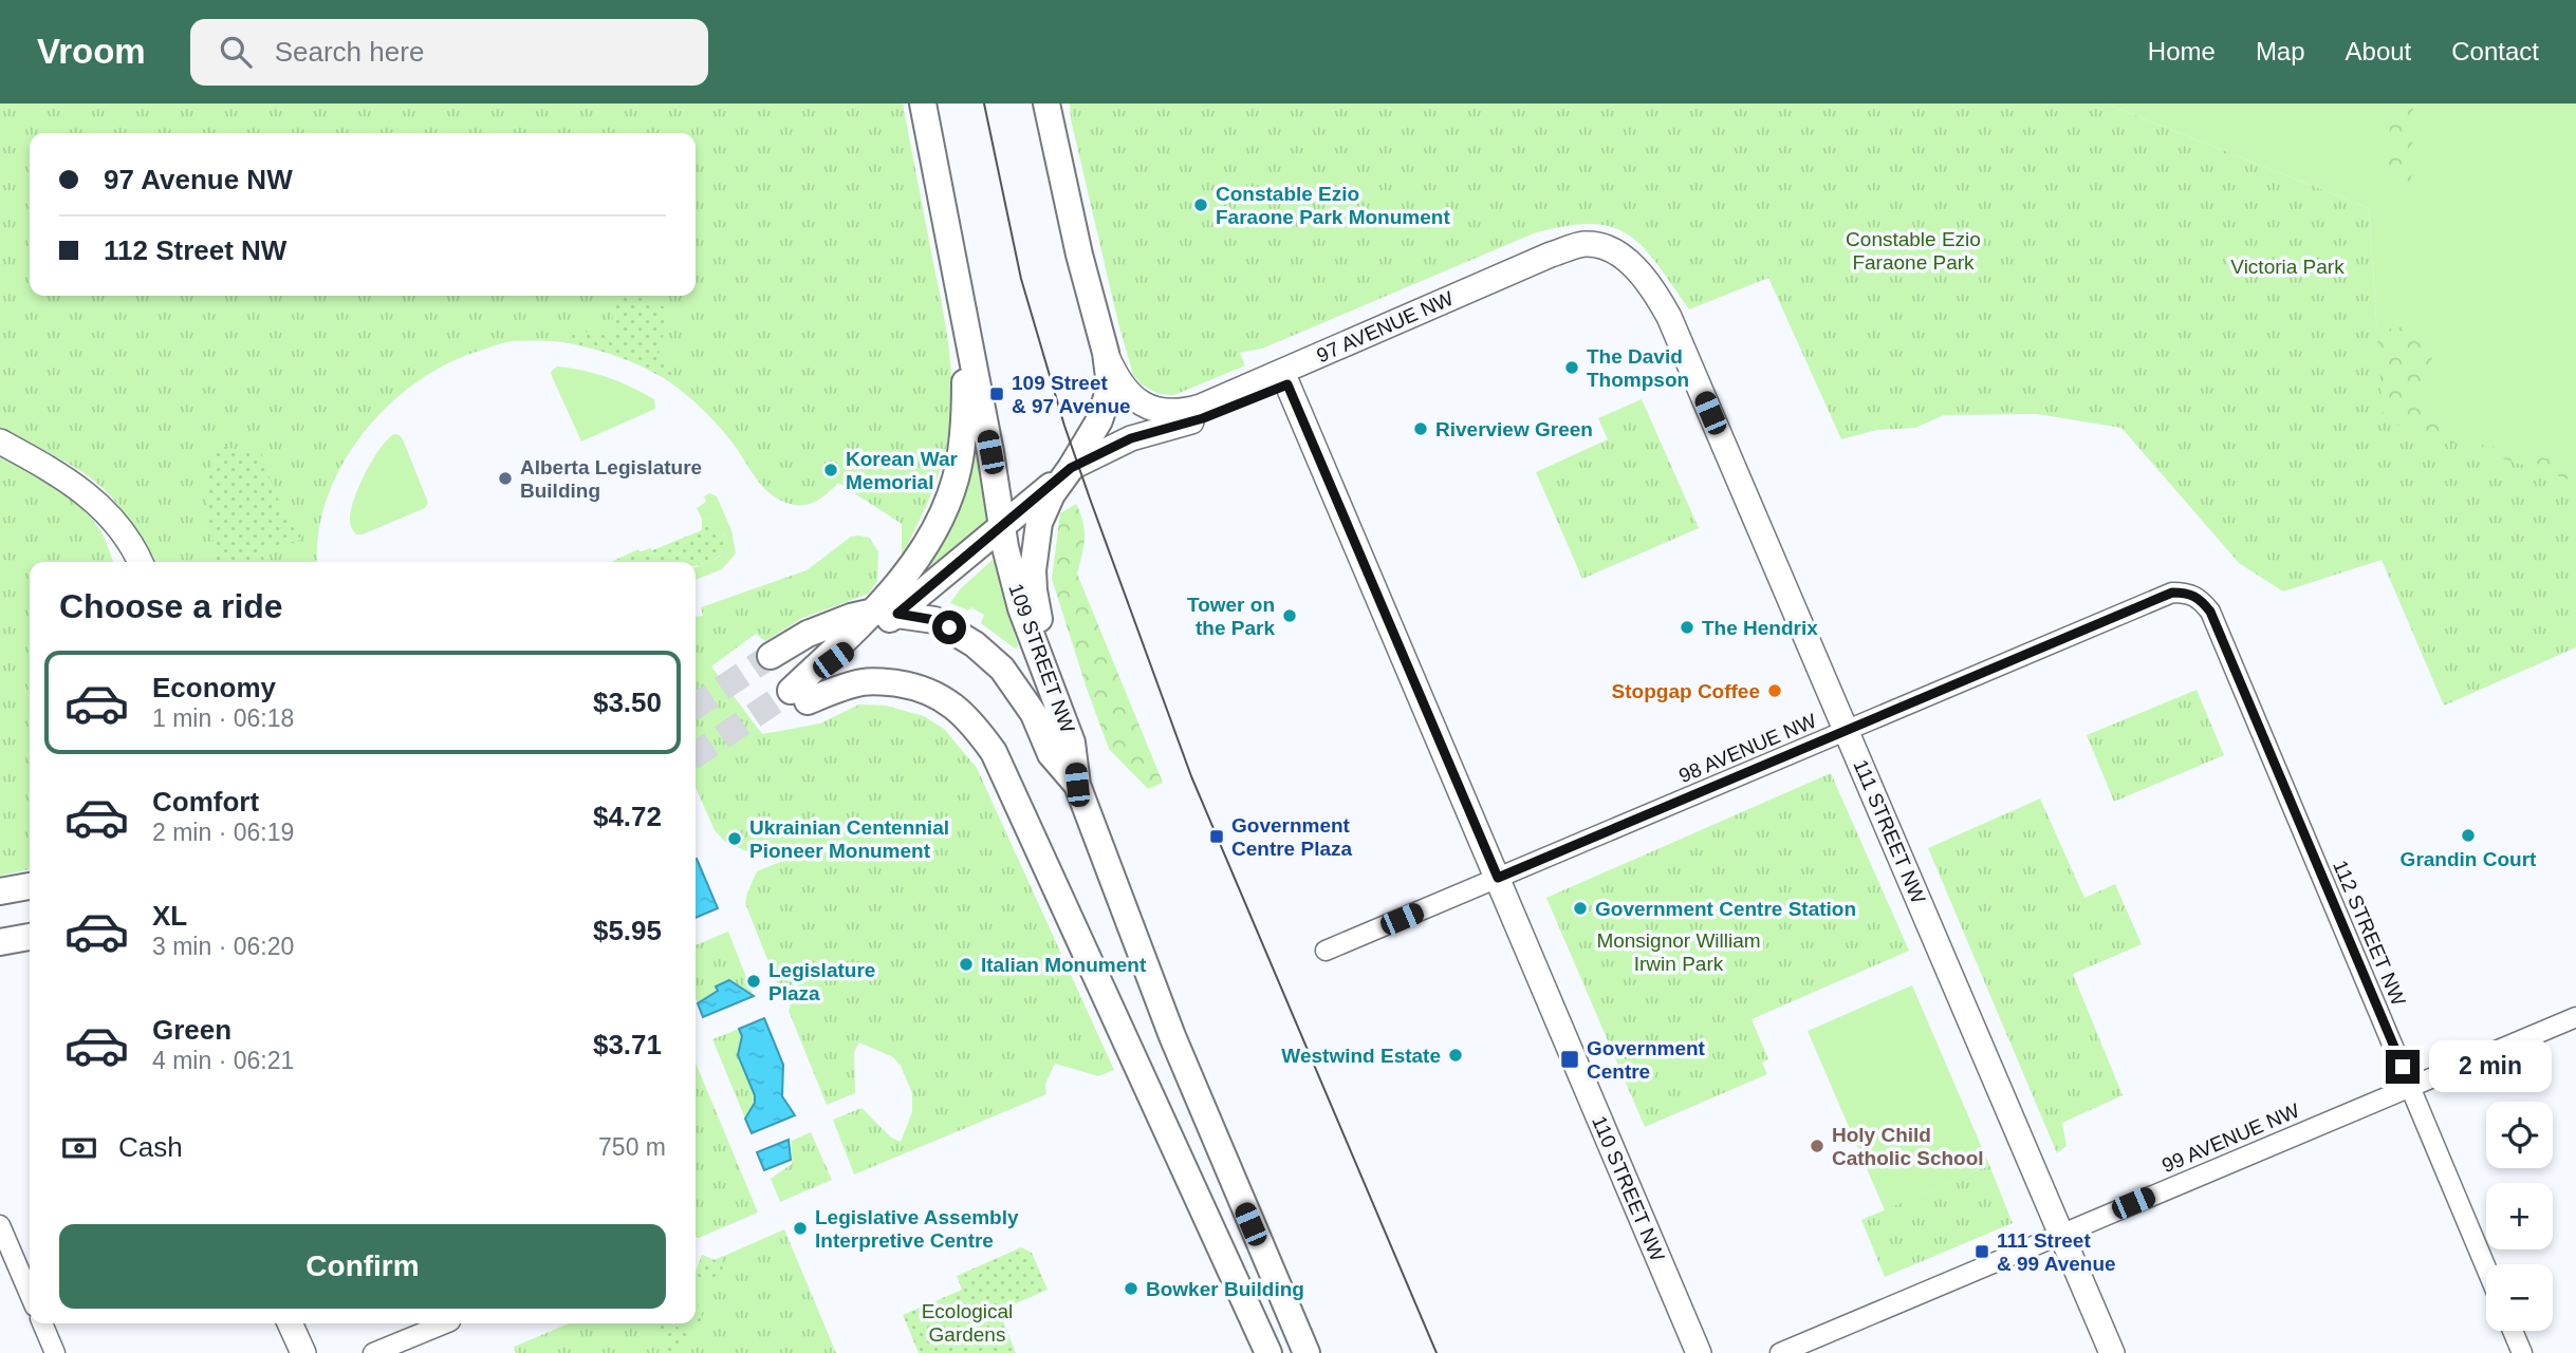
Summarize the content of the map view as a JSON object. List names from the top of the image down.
{
  "streets": {
    "main road": ["97 AVENUE NW", "109 STREET NW"],
    "street": [
      "98 AVENUE NW",
      "111 STREET NW",
      "112 STREET NW",
      "99 AVENUE NW",
      "110 STREET NW"
    ]
  },
  "crossings": [
    ["97 AVENUE NW", "109 STREET NW"],
    ["97 AVENUE NW", "111 STREET NW"],
    ["97 AVENUE NW", "110 STREET NW"],
    ["98 AVENUE NW", "111 STREET NW"],
    ["98 AVENUE NW", "112 STREET NW"],
    ["98 AVENUE NW", "110 STREET NW"],
    ["111 STREET NW", "99 AVENUE NW"],
    ["112 STREET NW", "99 AVENUE NW"]
  ],
  "parks": [
    "Constable Ezio Faraone Park",
    "Victoria Park",
    "Monsignor William Irwin Park",
    "Ecological Gardens"
  ],
  "places": {
    "other": [
      "Constable Ezio Faraone Park Monument",
      "The David Thompson",
      "Riverview Green",
      "Korean War Memorial",
      "Alberta Legislature Building",
      "Tower on the Park",
      "The Hendrix",
      "Stopgap Coffee",
      "Grandin Court",
      "Ukrainian Centennial Pioneer Monument",
      "Government Centre Station",
      "Italian Monument",
      "Legislature Plaza",
      "Westwind Estate",
      "Holy Child Catholic School",
      "Legislative Assembly Interpretive Centre",
      "Bowker Building"
    ],
    "transit": [
      "109 Street & 97 Avenue",
      "Government Centre Plaza",
      "Government Centre",
      "111 Street & 99 Avenue"
    ]
  },
  "page": {
    "header": "Vroom",
    "search": "Search here",
    "nav": [
      "Home",
      "Map",
      "About",
      "Contact"
    ],
    "banner": ["97 Avenue NW", "112 Street NW"],
    "heading": "Choose a ride",
    "list": [
      {
        "name": "Economy",
        "note": "1 min · 06:18",
        "value": "$3.50"
      },
      {
        "name": "Comfort",
        "note": "2 min · 06:19",
        "value": "$4.72"
      },
      {
        "name": "XL",
        "note": "3 min · 06:20",
        "value": "$5.95"
      },
      {
        "name": "Green",
        "note": "4 min · 06:21",
        "value": "$3.71"
      }
    ],
    "bubble": "2 min",
    "map_buttons": ["+", "−"],
    "pay": ["Cash", "750 m"],
    "buttons": "Confirm"
  }
}
